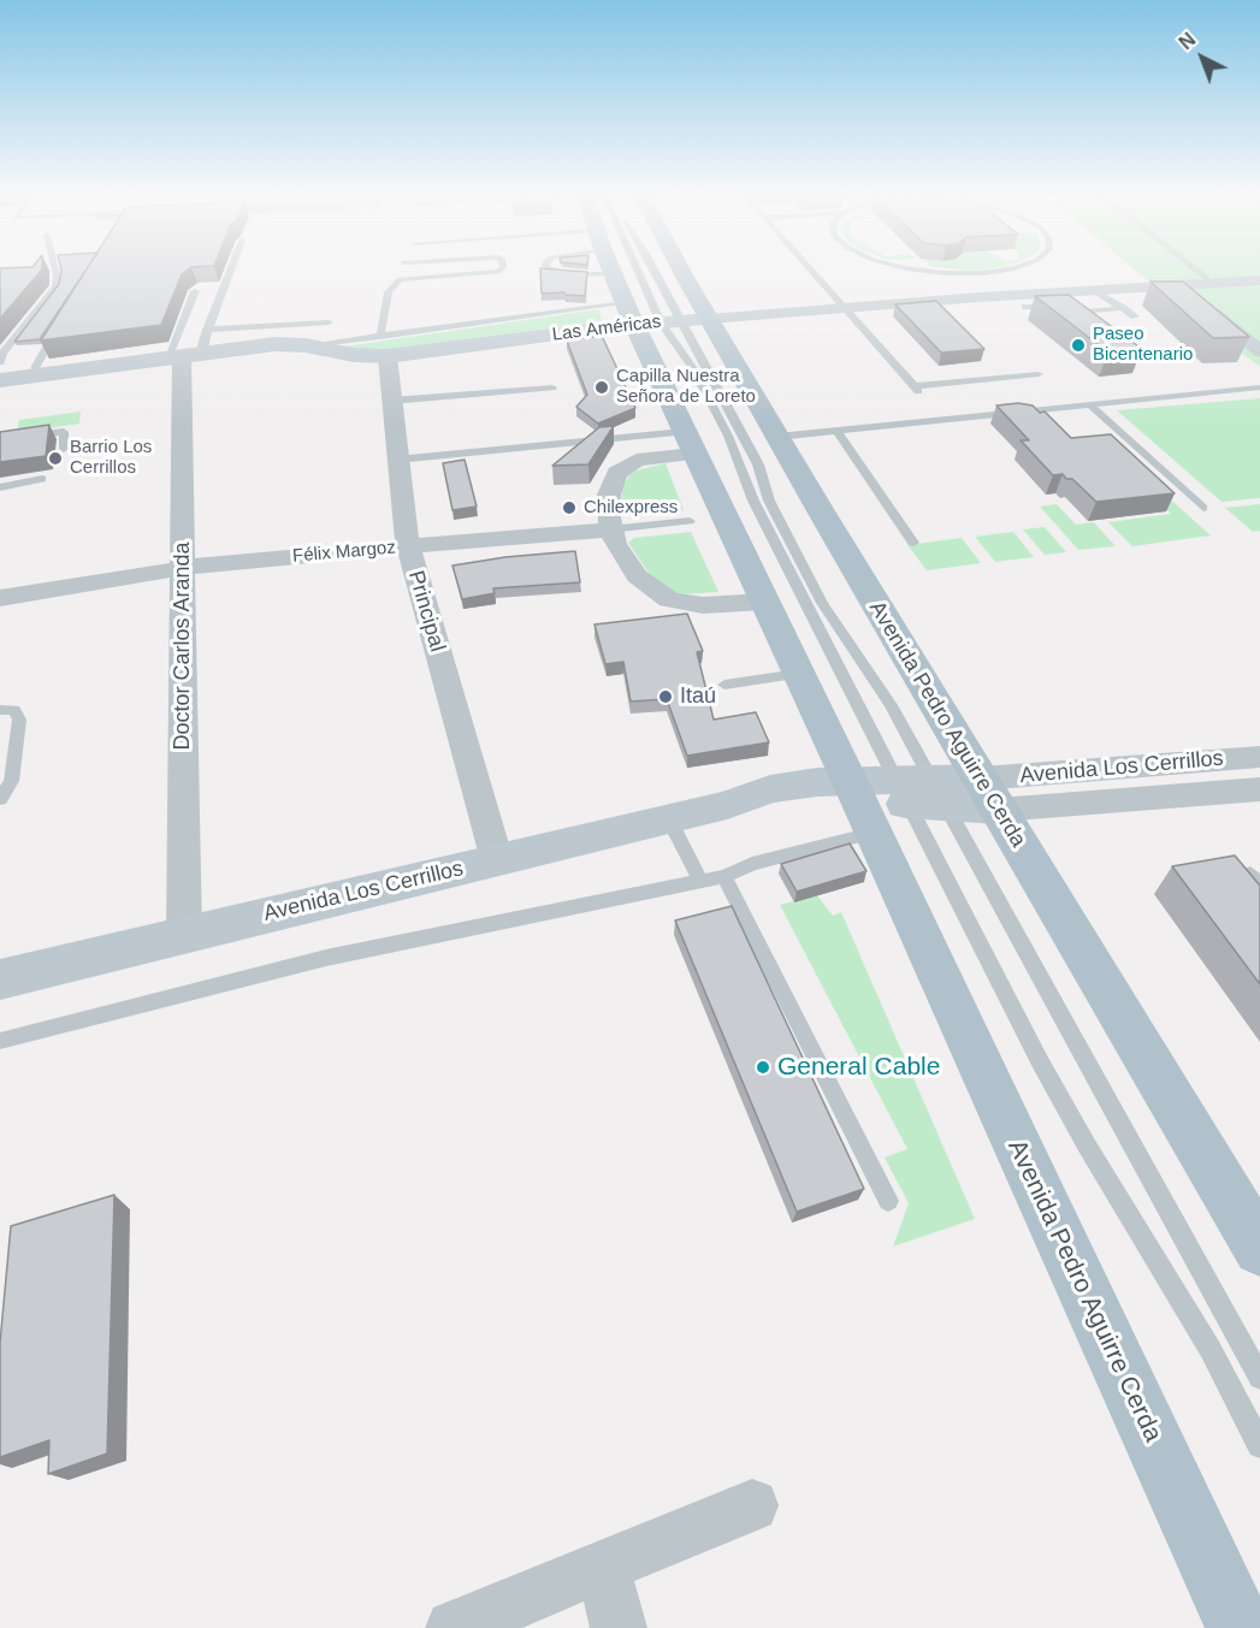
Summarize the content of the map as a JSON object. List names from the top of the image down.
{
  "streets": {
    "main road": ["Avenida Pedro Aguirre Cerda"],
    "street": [
      "Las Américas",
      "Félix Margoz",
      "Principal",
      "Doctor Carlos Aranda",
      "Avenida Los Cerrillos"
    ]
  },
  "crossings": [
    ["Las Américas", "Principal"],
    ["Las Américas", "Doctor Carlos Aranda"],
    ["Las Américas", "Avenida Pedro Aguirre Cerda"],
    ["Félix Margoz", "Principal"],
    ["Félix Margoz", "Doctor Carlos Aranda"],
    ["Principal", "Avenida Los Cerrillos"],
    ["Doctor Carlos Aranda", "Avenida Los Cerrillos"],
    ["Avenida Pedro Aguirre Cerda", "Avenida Los Cerrillos"]
  ],
  "places": [
    "Paseo Bicentenario",
    "Capilla Nuestra Señora de Loreto",
    "Barrio Los Cerrillos",
    "Chilexpress",
    "Itaú",
    "General Cable"
  ],
  "north": "top left"
}
